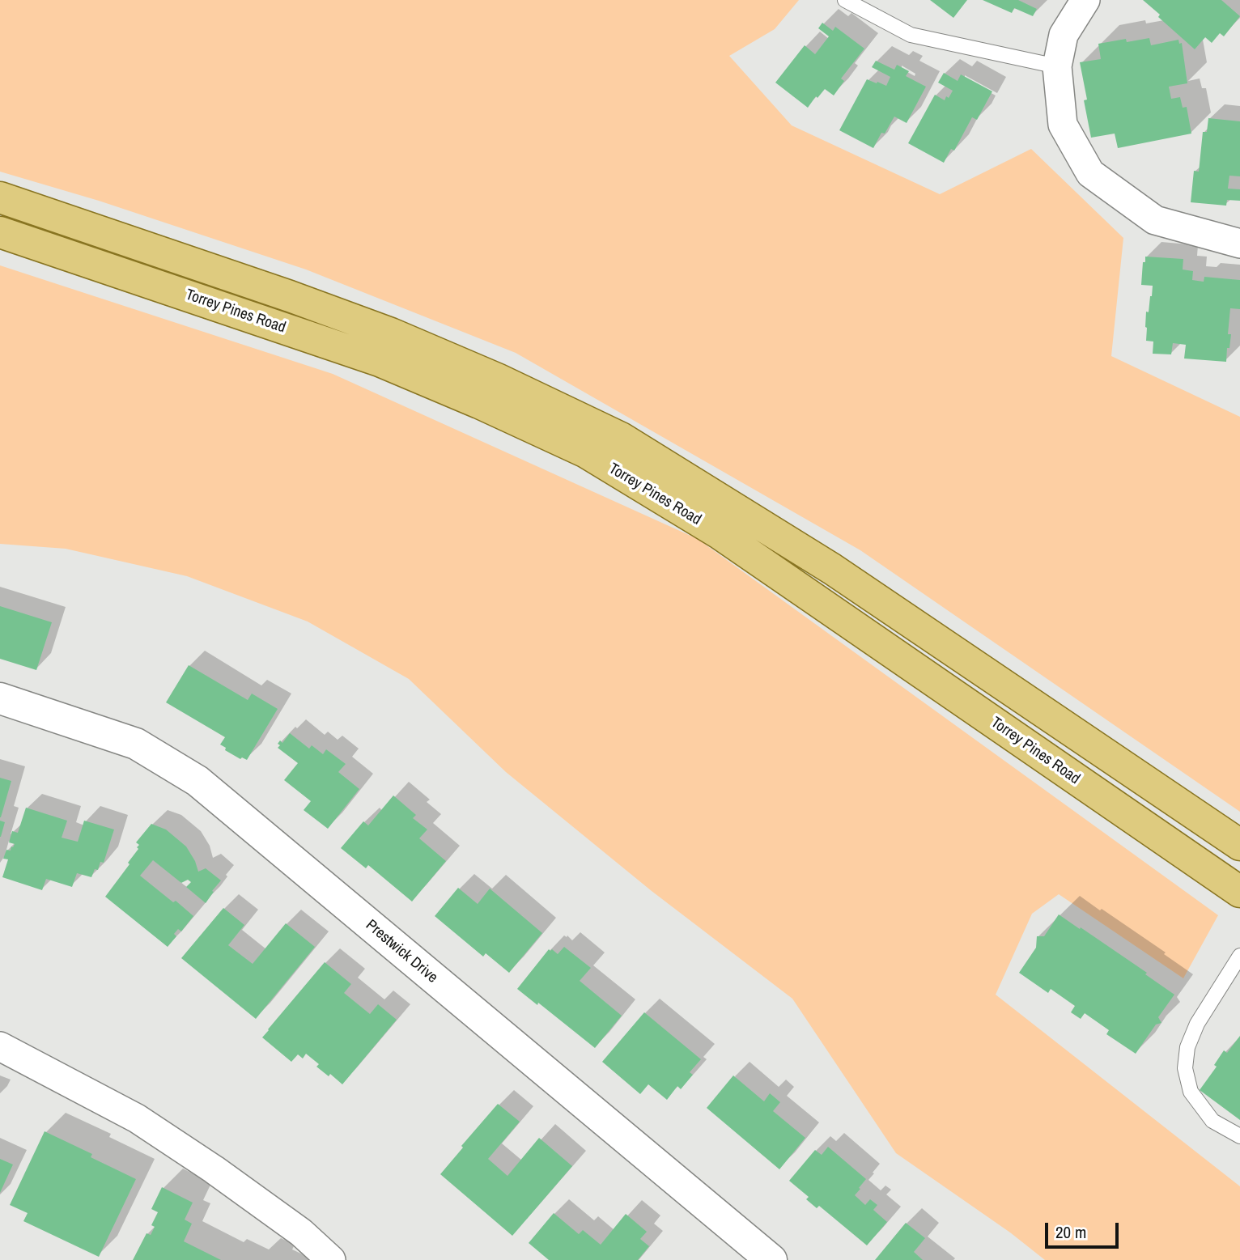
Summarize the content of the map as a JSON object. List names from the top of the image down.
{
  "streets": {
    "main road": ["Torrey Pines Road"],
    "street": ["Prestwick Drive"]
  },
  "scale_bar": "20 m"
}
